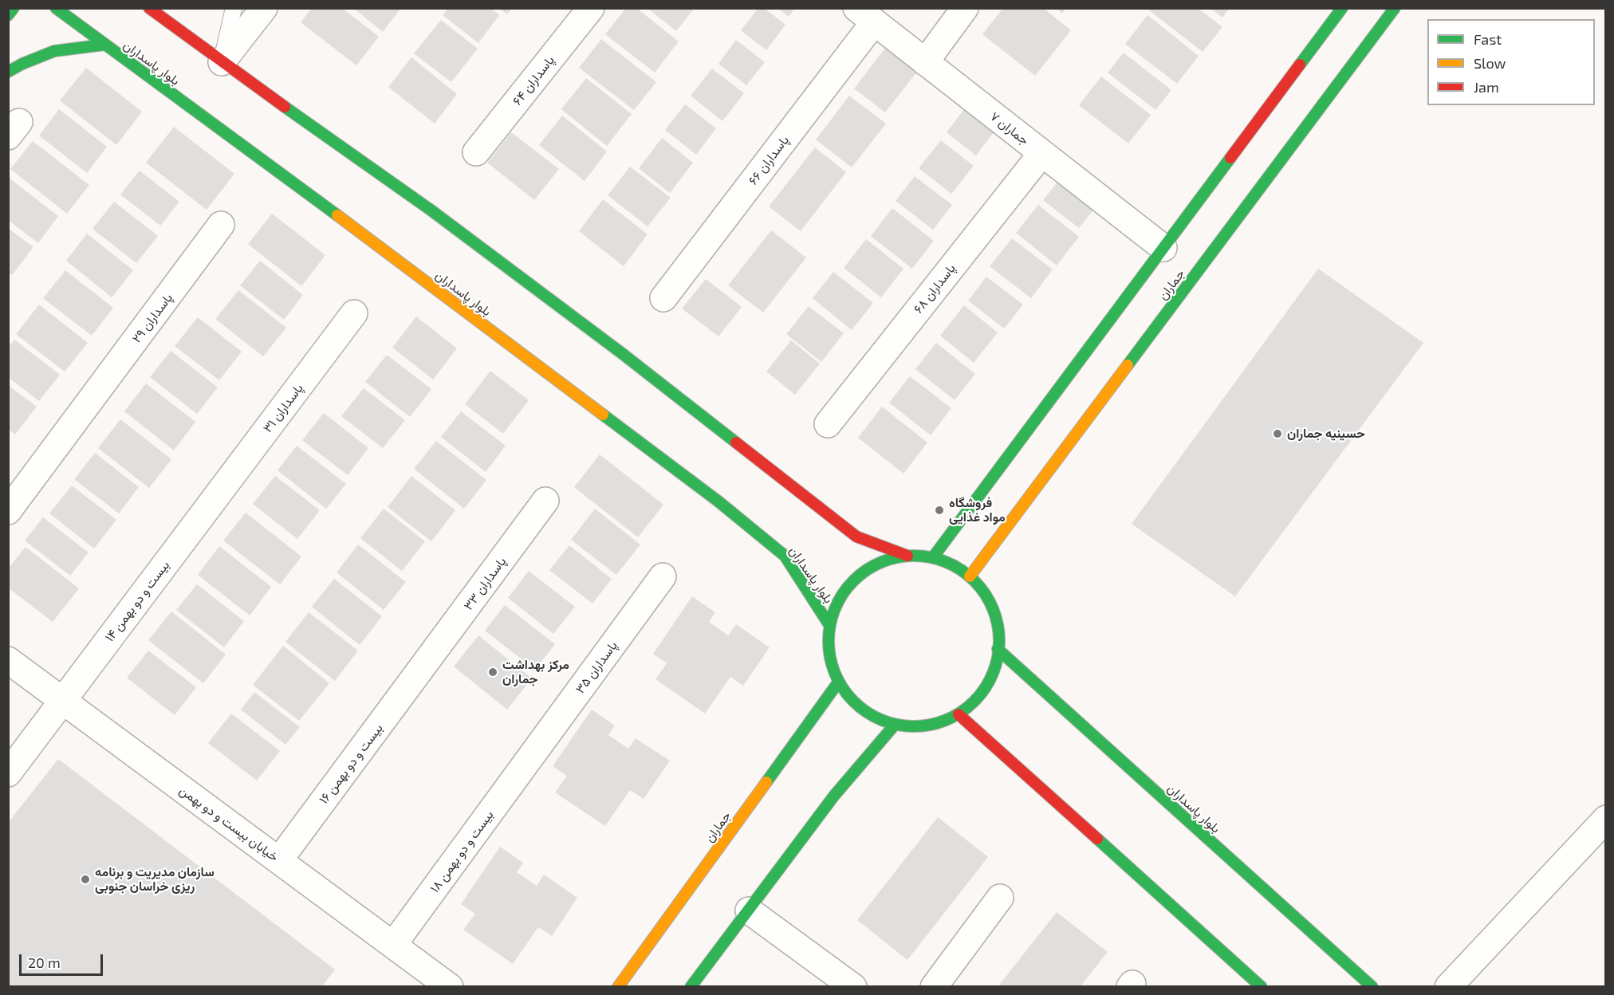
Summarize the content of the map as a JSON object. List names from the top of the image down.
{
  "streets": {
    "main road": ["بلوار پاسداران", "جماران"],
    "street": [
      "پاسداران ۶۴",
      "جماران ۷",
      "پاسداران ۶۶",
      "پاسداران ۶۸",
      "پاسداران ۲۹",
      "پاسداران ۳۱",
      "پاسداران ۳۳",
      "بیست و دو بهمن ۱۴",
      "پاسداران ۳۵",
      "بیست و دو بهمن ۱۶",
      "خیابان بیست و دو بهمن",
      "بیست و دو بهمن ۱۸"
    ]
  },
  "crossings": [
    ["بلوار پاسداران", "جماران"],
    ["جماران ۷", "پاسداران ۶۶"],
    ["جماران ۷", "پاسداران ۶۸"],
    ["پاسداران ۳۱", "بیست و دو بهمن ۱۴"],
    ["پاسداران ۳۳", "بیست و دو بهمن ۱۶"],
    ["بیست و دو بهمن ۱۴", "خیابان بیست و دو بهمن"],
    ["پاسداران ۳۵", "بیست و دو بهمن ۱۸"],
    ["بیست و دو بهمن ۱۶", "خیابان بیست و دو بهمن"],
    ["خیابان بیست و دو بهمن", "بیست و دو بهمن ۱۸"]
  ],
  "places": [
    "حسینیه جماران",
    "فروشگاه مواد غذایی",
    "مرکز بهداشت جماران",
    "سازمان مدیریت و برنامه ریزی خراسان جنوبی"
  ],
  "legend": ["Fast", "Slow", "Jam"],
  "scale_bar": "20 m"
}
